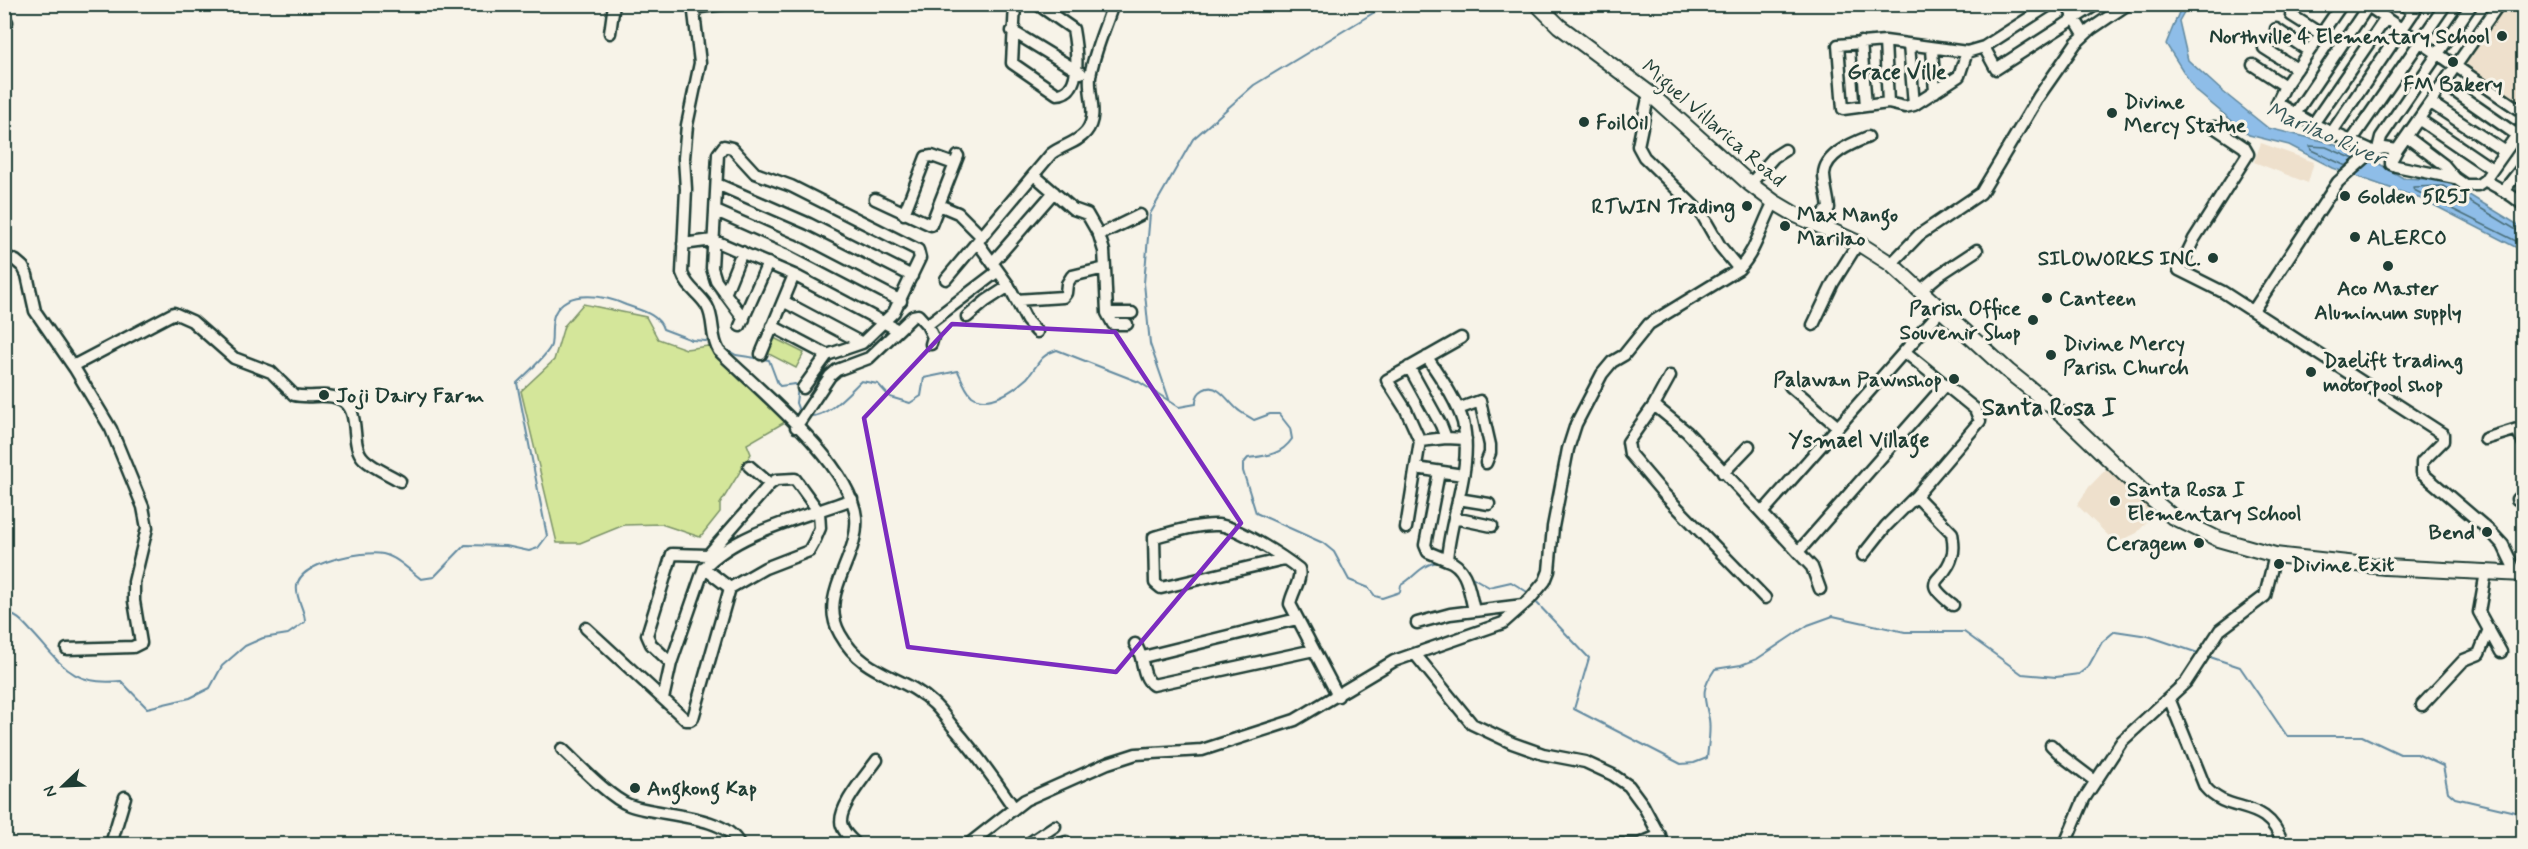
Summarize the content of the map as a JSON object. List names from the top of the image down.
{
  "streets": {
    "main road": ["Miguel Villarica Road"]
  },
  "districts": ["Grace Ville", "Santa Rosa I", "Ysmael Village"],
  "water": ["Marilao River"],
  "places": [
    "Northville 4 Elementary School",
    "FM Bakery",
    "Divine Mercy Statue",
    "FoilOil",
    "Golden 5R5J",
    "RTWIN Trading",
    "Max Mango Marilao",
    "ALERCO",
    "SILOWORKS INC.",
    "Aco Master Aluminum supply",
    "Canteen",
    "Parish Office Souvenir Shop",
    "Divine Mercy Parish Church",
    "Daelift trading motorpool shop",
    "Palawan Pawnshop",
    "Joji Dairy Farm",
    "Santa Rosa I Elementary School",
    "Bend",
    "Ceragem",
    "Divine Exit",
    "Angkong Kap"
  ],
  "north": "bottom left"
}
